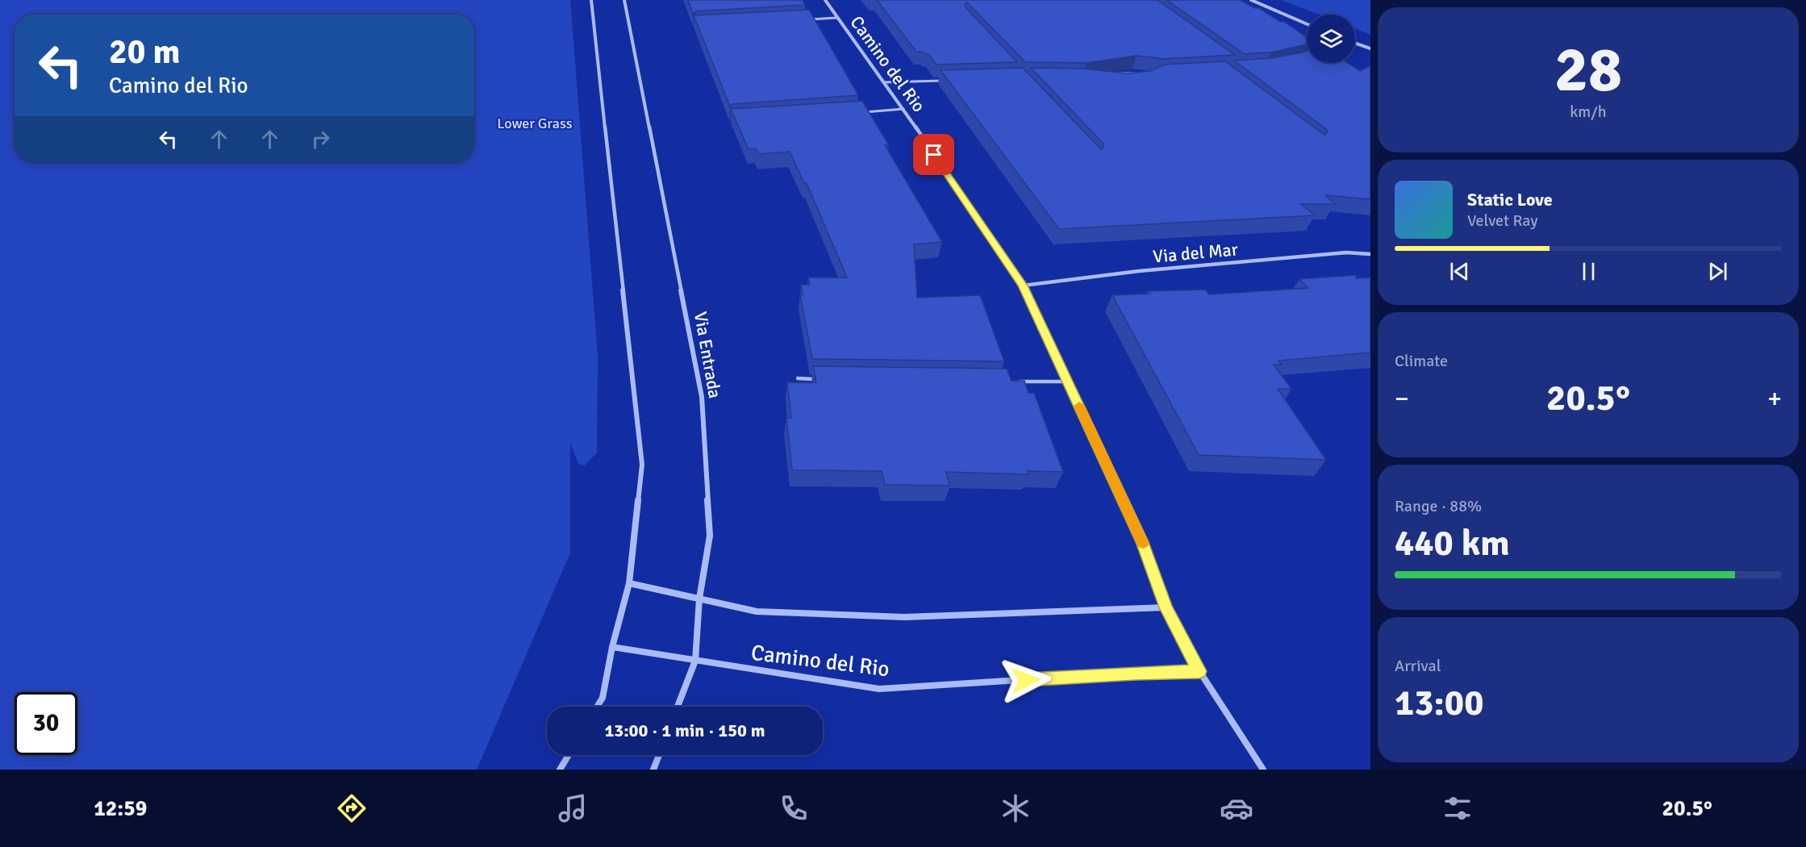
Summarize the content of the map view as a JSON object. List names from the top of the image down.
{
  "streets": {
    "street": ["Camino del Rio", "Via del Mar", "Via Entrada"]
  },
  "crossings": [
    ["Camino del Rio", "Via del Mar"],
    ["Camino del Rio", "Via Entrada"]
  ],
  "parks": ["Lower Grass"],
  "page": {
    "tile": [
      ["28", "km/h"],
      "Climate",
      ["Range · 88%", "440 km"],
      ["Arrival", "13:00"]
    ],
    "turn": ["20 m", "Camino del Rio"],
    "song": ["Static Love", "Velvet Ray"],
    "heat": ["−", "20.5°", "+"],
    "limit": "30",
    "trip": "13:00 · 1 min · 150 m",
    "tabs": ["12:59", "20.5°"]
  }
}
